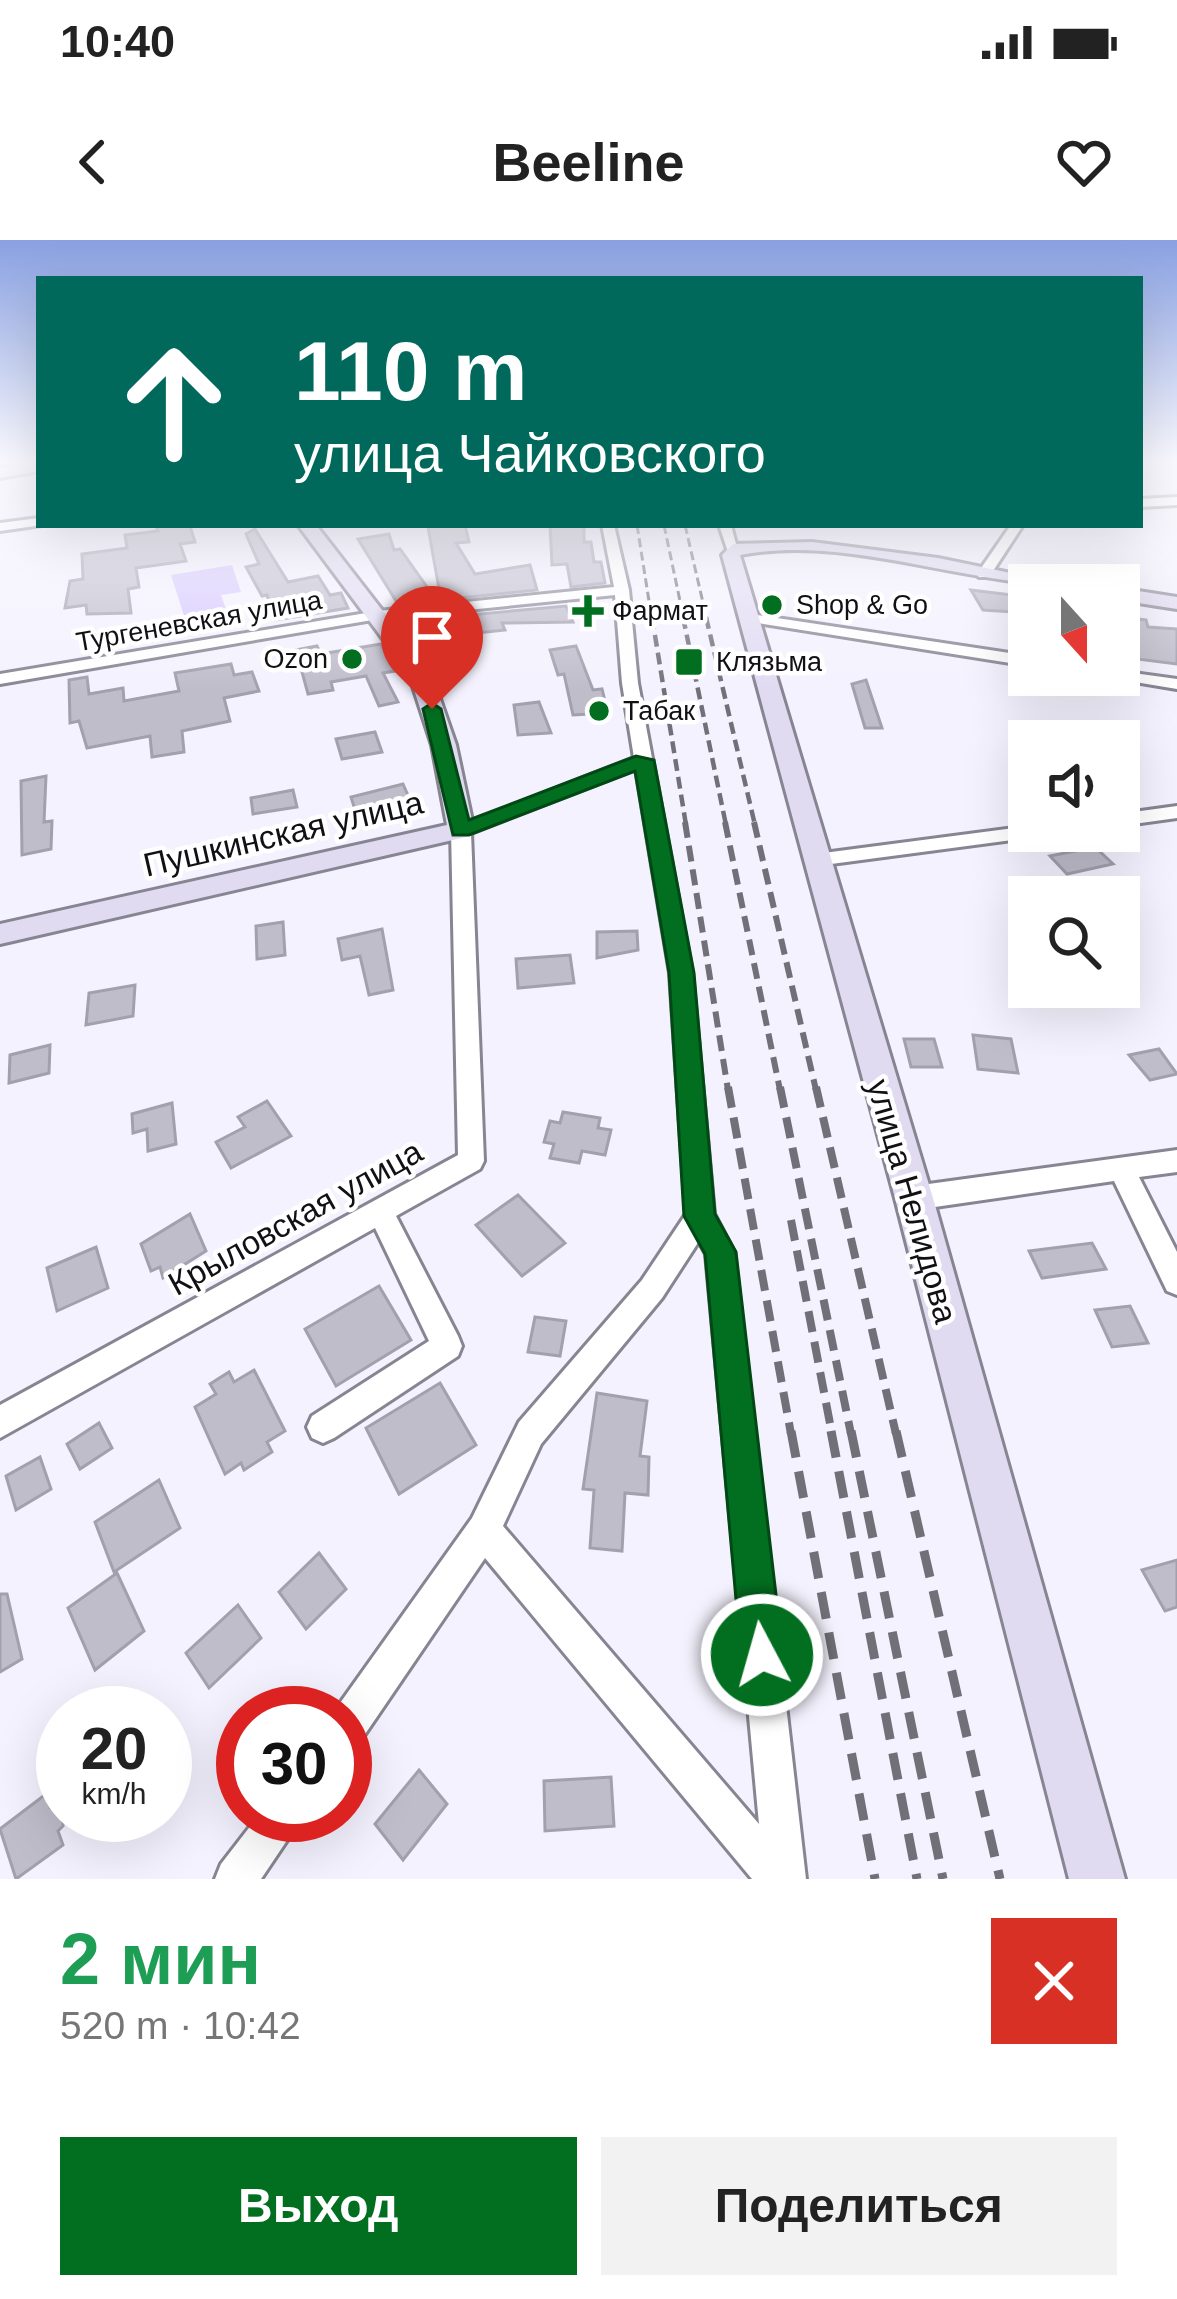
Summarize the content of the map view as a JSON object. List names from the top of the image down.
{
  "streets": {
    "main road": ["Пушкинская улица", "улица Нелидова", "Крыловская улица"],
    "street": ["Тургеневская улица"]
  },
  "crossings": [
    ["Тургеневская улица", "Крыловская улица"],
    ["Пушкинская улица", "Крыловская улица"]
  ],
  "places": {
    "other": ["Shop & Go", "Ozon", "Табак"],
    "health": ["Фармат"],
    "transit": ["Клязьма"]
  },
  "north": "bottom",
  "page": {
    "status": "10:40",
    "header": "Beeline",
    "turn": ["110 m", "улица Чайковского"],
    "speed": "20 km/h",
    "limit": "30",
    "heading": ["2 мин", "520 m · 10:42"],
    "buttons": ["Выход", "Поделиться"]
  }
}
